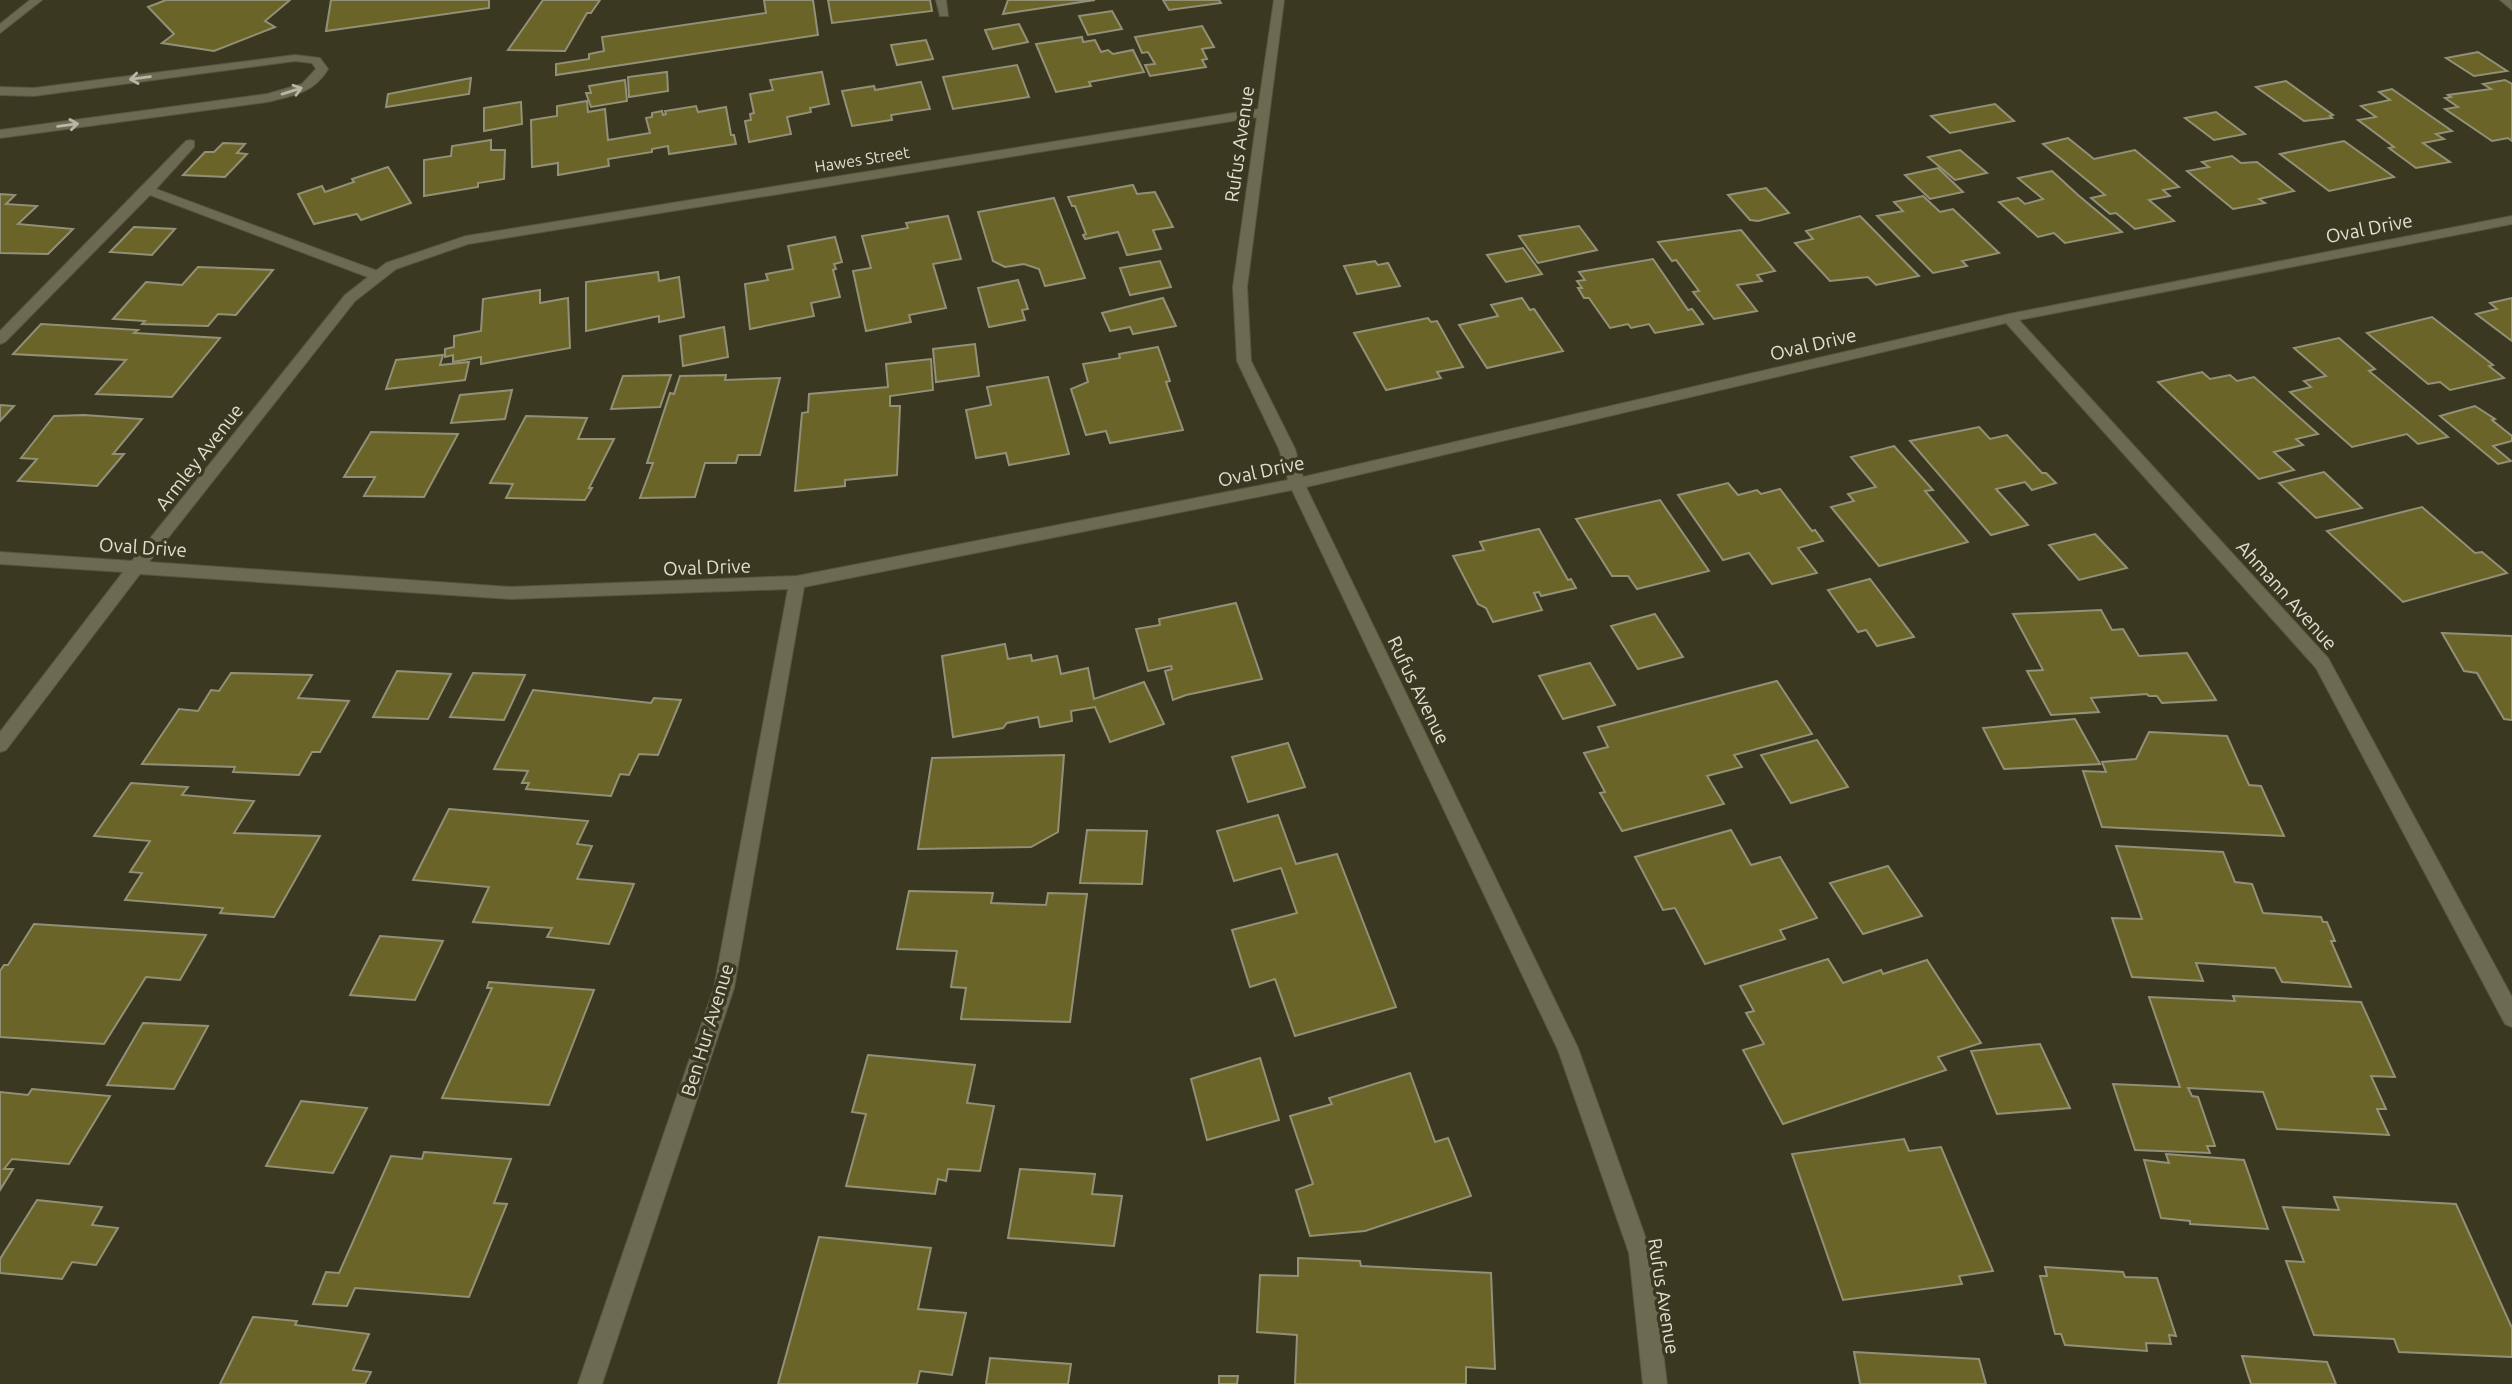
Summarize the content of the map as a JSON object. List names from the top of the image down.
{
  "streets": {
    "street": [
      "Rufus Avenue",
      "Hawes Street",
      "Oval Drive",
      "Armley Avenue",
      "Ahmann Avenue",
      "Ben Hur Avenue"
    ]
  },
  "crossings": [
    ["Rufus Avenue", "Hawes Street"],
    ["Rufus Avenue", "Oval Drive"],
    ["Hawes Street", "Armley Avenue"],
    ["Oval Drive", "Armley Avenue"],
    ["Oval Drive", "Ahmann Avenue"],
    ["Oval Drive", "Ben Hur Avenue"]
  ]
}
